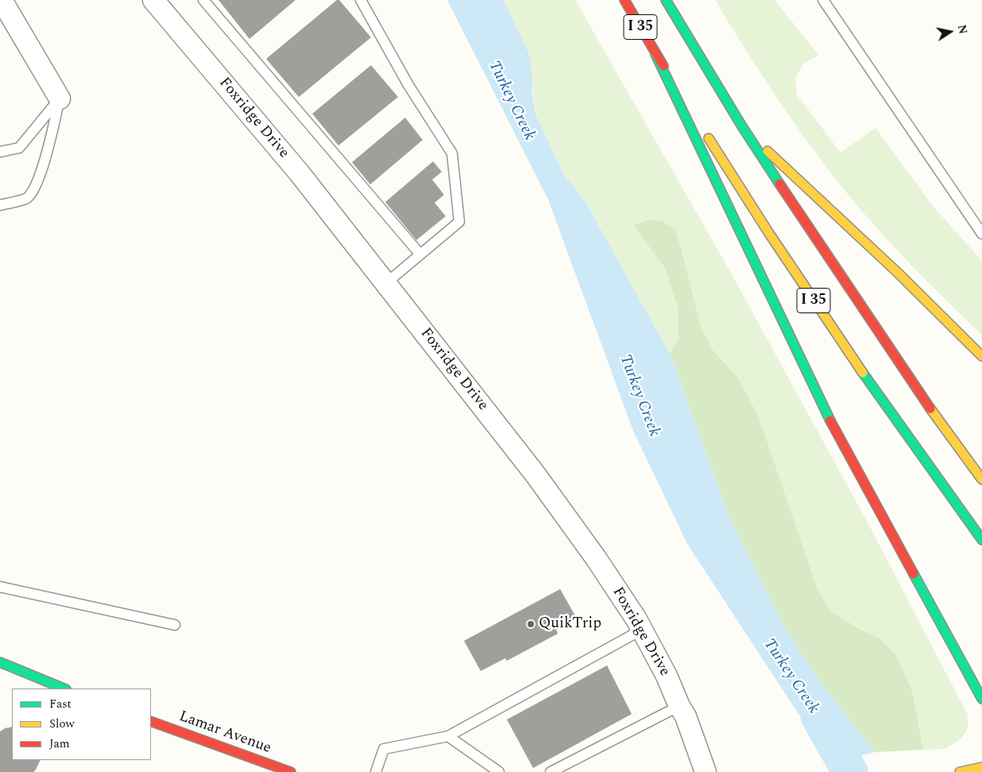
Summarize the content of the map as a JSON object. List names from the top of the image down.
{
  "streets": {
    "main road": ["I 35", "Lamar Avenue"],
    "street": ["Foxridge Drive"]
  },
  "water": ["Turkey Creek"],
  "places": ["QuikTrip"],
  "legend": ["Fast", "Slow", "Jam"],
  "north": "right"
}
